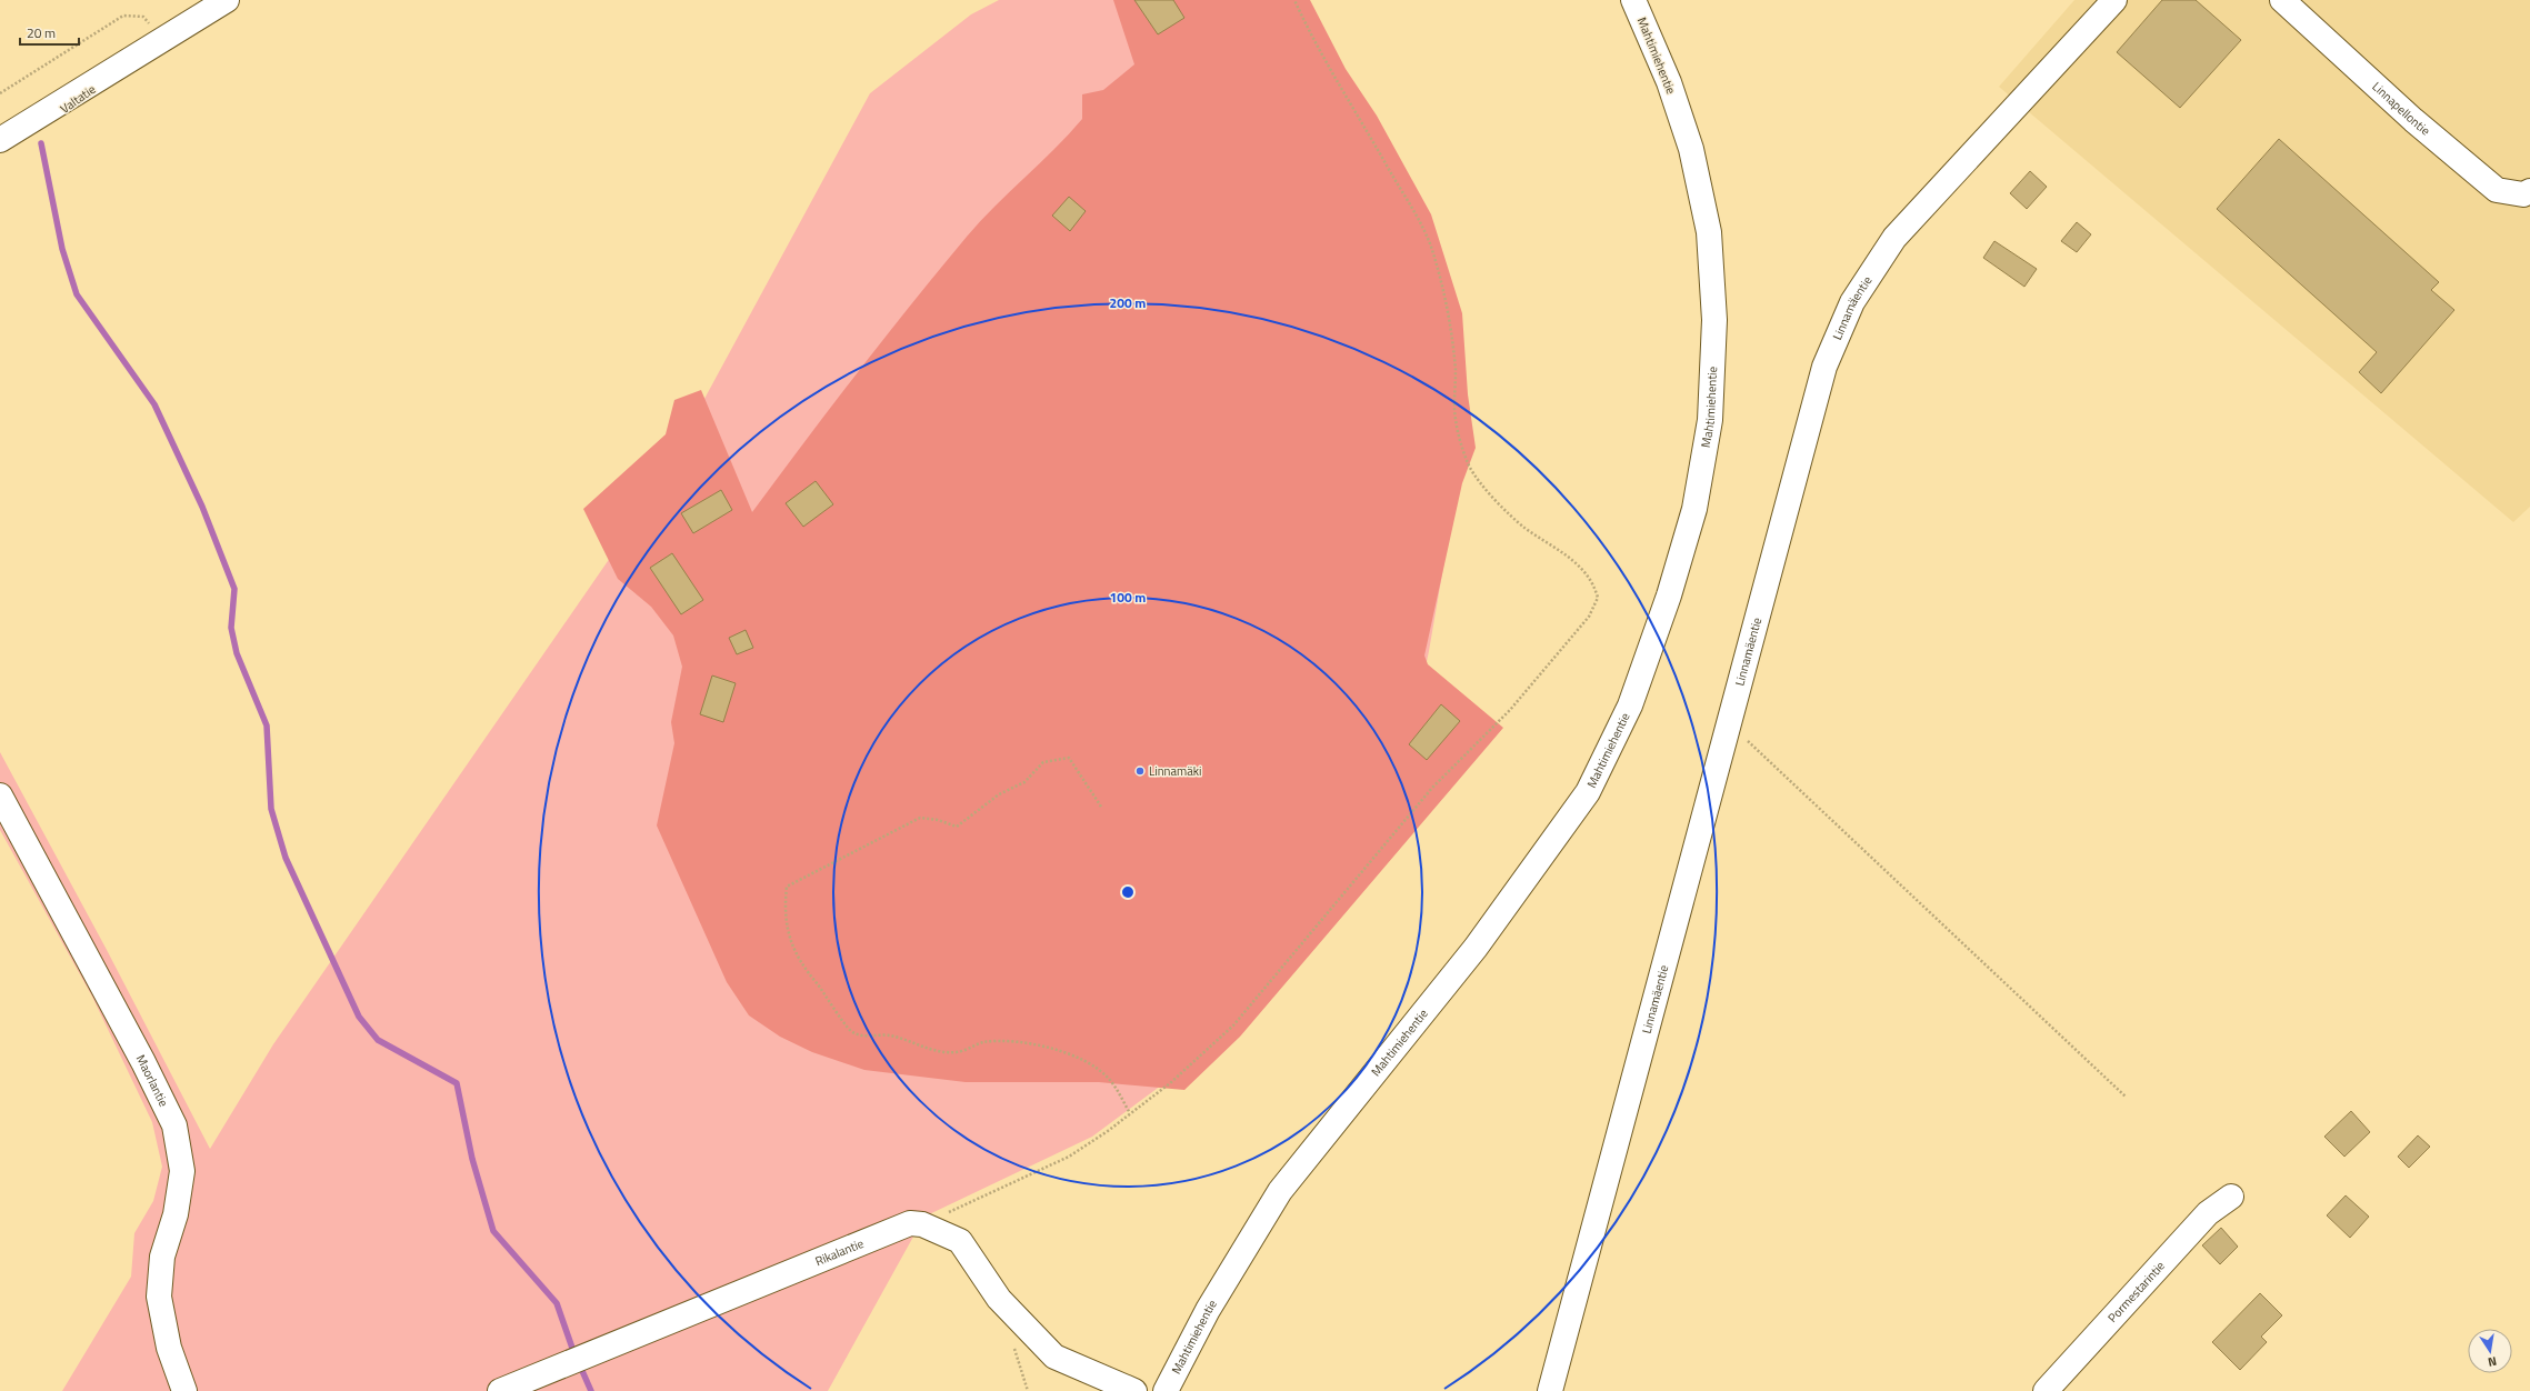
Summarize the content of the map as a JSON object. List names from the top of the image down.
{
  "streets": {
    "street": [
      "Mahtimiehentie",
      "Valtatie",
      "Linnapellontie",
      "Linnamäentie",
      "Maorlantie",
      "Rikalantie",
      "Pormestarintie"
    ]
  },
  "places": ["Linnamäki"],
  "scale_bar": "20 m",
  "north": "bottom",
  "rings": ["200 m", "100 m"]
}
